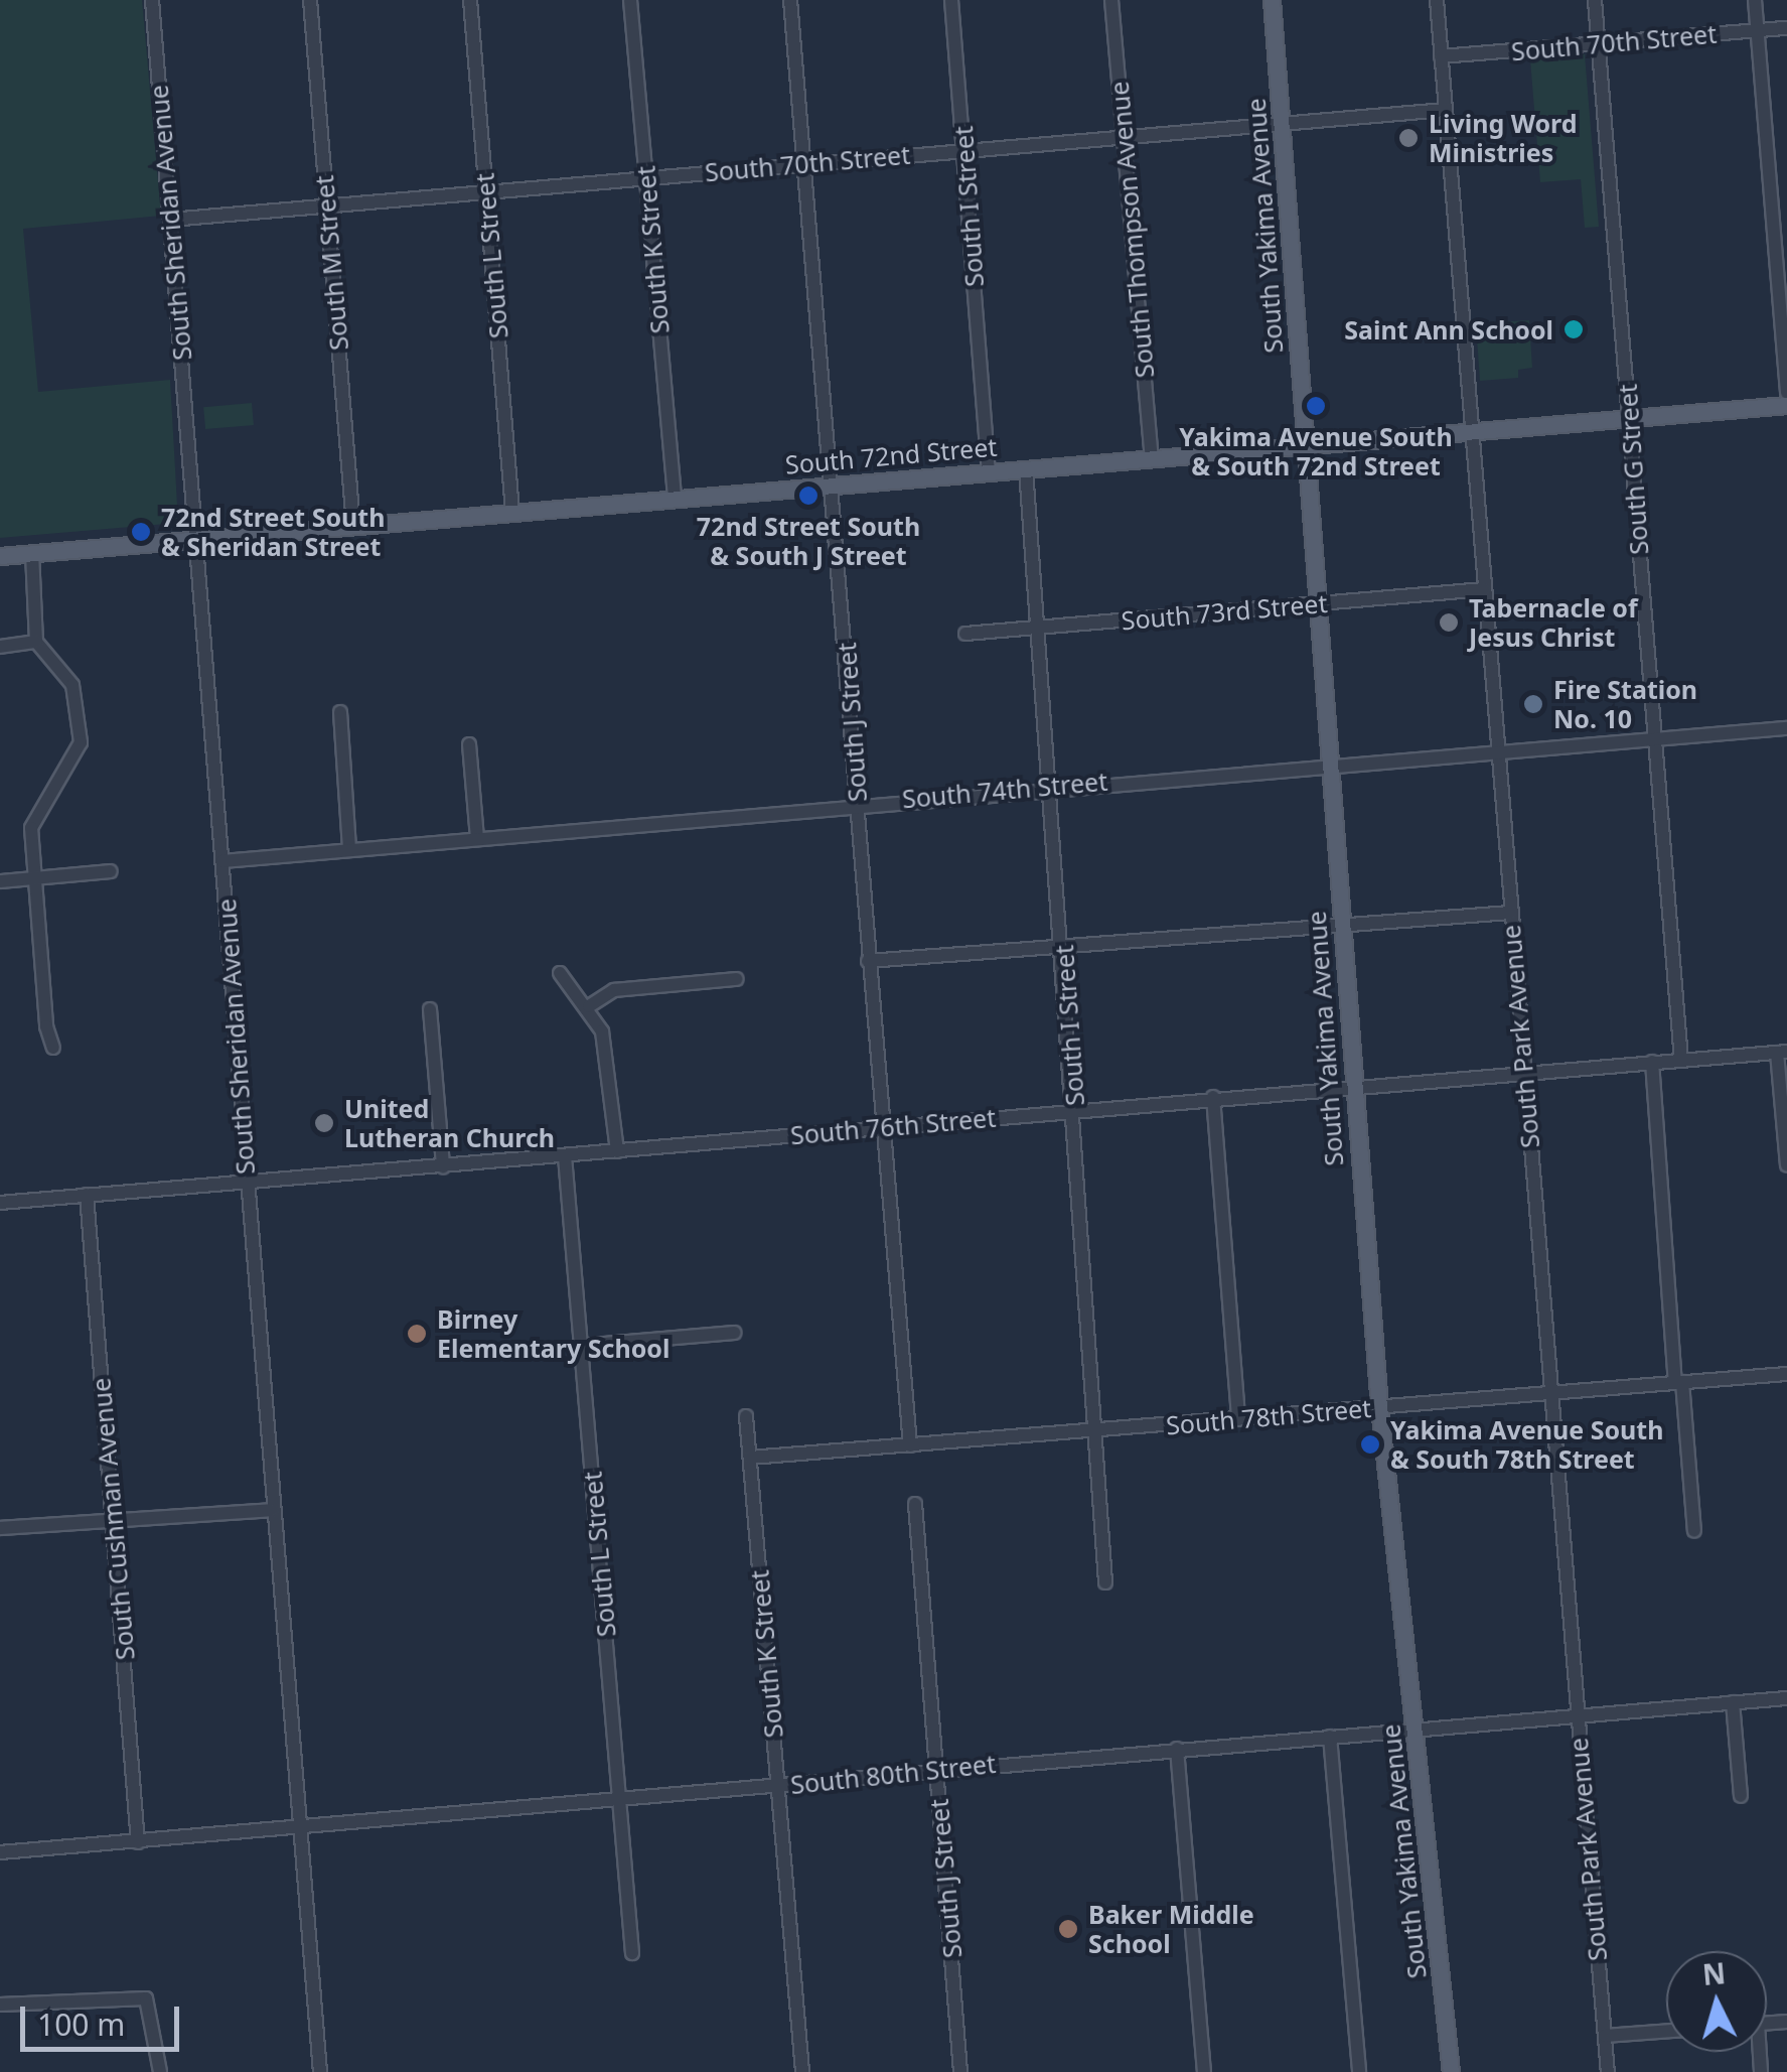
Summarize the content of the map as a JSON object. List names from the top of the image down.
{
  "streets": {
    "main road": ["South Yakima Avenue", "South 72nd Street"],
    "street": [
      "South 70th Street",
      "South I Street",
      "South Sheridan Avenue",
      "South Thompson Avenue",
      "South K Street",
      "South L Street",
      "South M Street",
      "South G Street",
      "South 73rd Street",
      "South J Street",
      "South 74th Street",
      "South Park Avenue",
      "South 76th Street",
      "South 78th Street",
      "South Cushman Avenue",
      "South 80th Street"
    ]
  },
  "crossings": [
    ["South 70th Street", "South I Street"],
    ["South 70th Street", "South Sheridan Avenue"],
    ["South 70th Street", "South Yakima Avenue"],
    ["South 70th Street", "South Thompson Avenue"],
    ["South 70th Street", "South K Street"],
    ["South 70th Street", "South L Street"],
    ["South 70th Street", "South M Street"],
    ["South 70th Street", "South G Street"],
    ["South 70th Street", "South J Street"],
    ["South 70th Street", "South Park Avenue"],
    ["South I Street", "South 72nd Street"],
    ["South I Street", "South 73rd Street"],
    ["South I Street", "South 74th Street"],
    ["South I Street", "South 76th Street"],
    ["South I Street", "South 78th Street"],
    ["South Sheridan Avenue", "South 72nd Street"],
    ["South Sheridan Avenue", "South 74th Street"],
    ["South Sheridan Avenue", "South 76th Street"],
    ["South Sheridan Avenue", "South 80th Street"],
    ["South Yakima Avenue", "South 72nd Street"],
    ["South Yakima Avenue", "South 73rd Street"],
    ["South Yakima Avenue", "South 74th Street"],
    ["South Yakima Avenue", "South 76th Street"],
    ["South Yakima Avenue", "South 78th Street"],
    ["South Yakima Avenue", "South 80th Street"],
    ["South Thompson Avenue", "South 72nd Street"],
    ["South K Street", "South 72nd Street"],
    ["South K Street", "South 78th Street"],
    ["South K Street", "South 80th Street"],
    ["South L Street", "South 72nd Street"],
    ["South L Street", "South 76th Street"],
    ["South L Street", "South 80th Street"],
    ["South M Street", "South 72nd Street"],
    ["South 72nd Street", "South G Street"],
    ["South 72nd Street", "South J Street"],
    ["South 72nd Street", "South Park Avenue"],
    ["South G Street", "South 74th Street"],
    ["South G Street", "South 76th Street"],
    ["South 73rd Street", "South Park Avenue"],
    ["South J Street", "South 74th Street"],
    ["South J Street", "South 76th Street"],
    ["South J Street", "South 78th Street"],
    ["South J Street", "South 80th Street"],
    ["South 74th Street", "South Park Avenue"],
    ["South Park Avenue", "South 76th Street"],
    ["South Park Avenue", "South 78th Street"],
    ["South Park Avenue", "South 80th Street"],
    ["South 76th Street", "South Cushman Avenue"],
    ["South Cushman Avenue", "South 80th Street"]
  ],
  "places": [
    "Living Word Ministries",
    "Saint Ann School",
    "Yakima Avenue South & South 72nd Street",
    "72nd Street South & South J Street",
    "72nd Street South & Sheridan Street",
    "Tabernacle of Jesus Christ",
    "Fire Station No. 10",
    "United Lutheran Church",
    "Birney Elementary School",
    "Yakima Avenue South & South 78th Street",
    "Baker Middle School"
  ],
  "scale_bar": "100 m",
  "north": "top"
}
